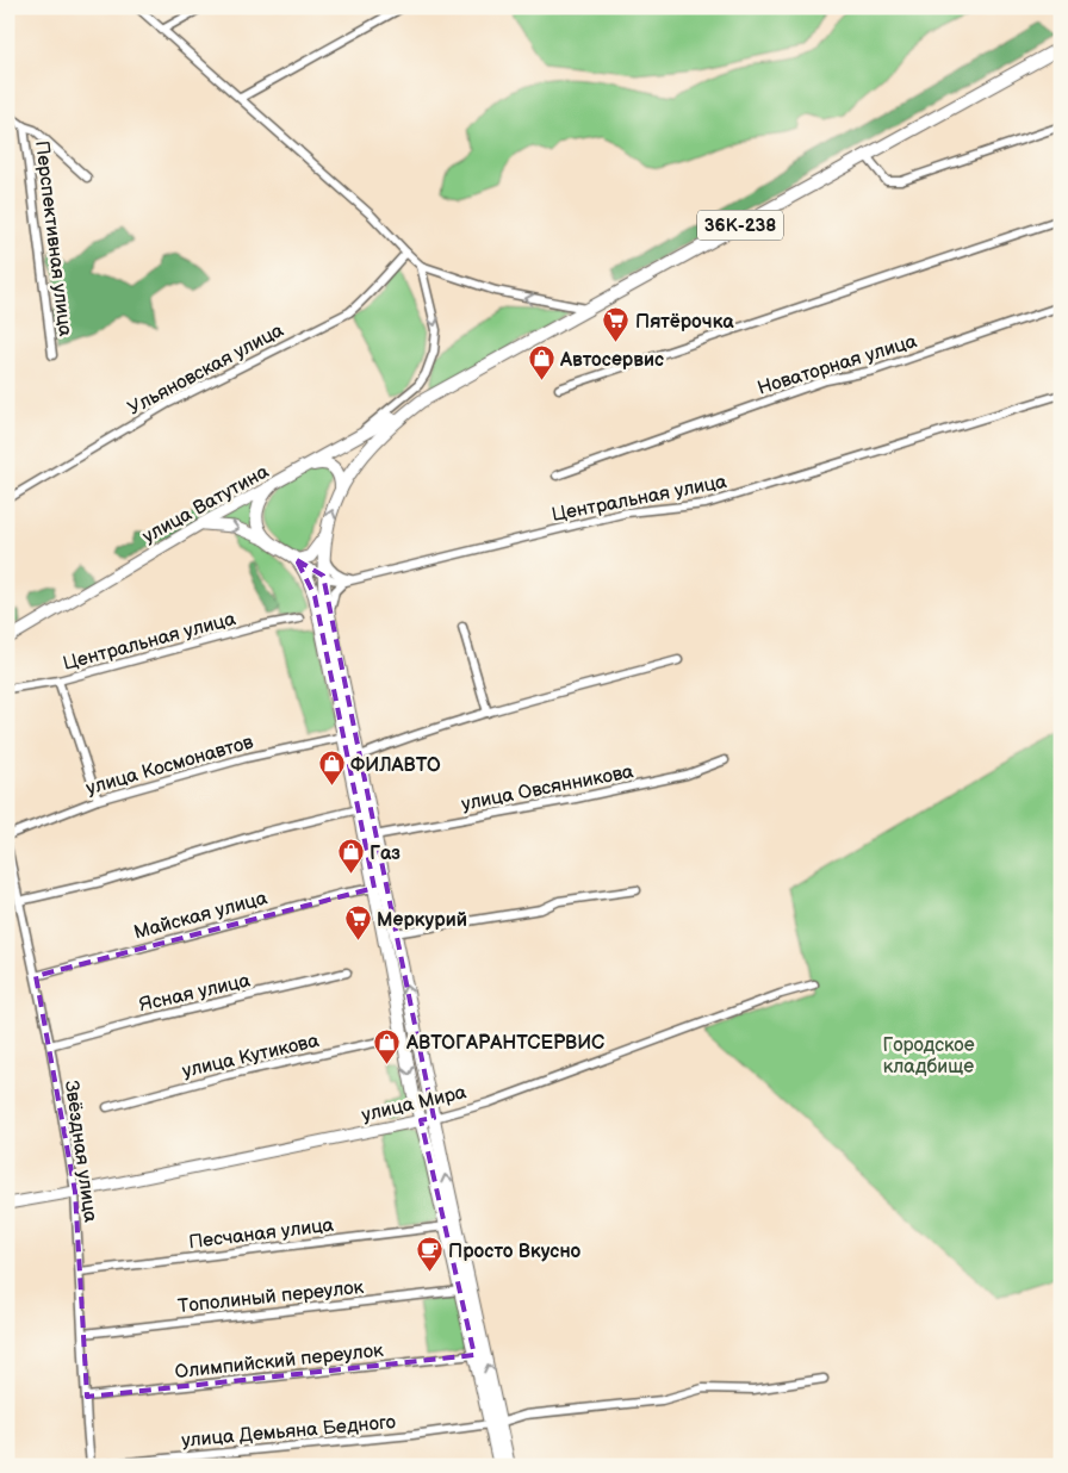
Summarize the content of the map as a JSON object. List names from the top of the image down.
{
  "streets": {
    "main road": ["36К-238", "улица Ватутина", "улица Мира"],
    "street": [
      "Перспективная улица",
      "Новаторная улица",
      "Ульяновская улица",
      "Центральная улица",
      "улица Космонавтов",
      "улица Овсянникова",
      "Майская улица",
      "Ясная улица",
      "улица Кутикова",
      "Звёздная улица",
      "Песчаная улица",
      "Тополиный переулок",
      "Олимпийский переулок",
      "улица Демьяна Бедного"
    ]
  },
  "crossings": [
    ["36К-238", "Центральная улица"],
    ["36К-238", "улица Ватутина"],
    ["36К-238", "улица Овсянникова"],
    ["36К-238", "улица Мира"],
    ["36К-238", "улица Демьяна Бедного"],
    ["Центральная улица", "улица Ватутина"],
    ["Майская улица", "Звёздная улица"],
    ["Ясная улица", "Звёздная улица"],
    ["улица Мира", "Звёздная улица"],
    ["Звёздная улица", "Песчаная улица"],
    ["Звёздная улица", "Тополиный переулок"],
    ["Звёздная улица", "Олимпийский переулок"],
    ["Звёздная улица", "улица Демьяна Бедного"]
  ],
  "parks": ["Городское кладбище"],
  "places": {
    "supermarket": ["Пятёрочка", "Меркурий"],
    "shop": [
      "Автосервис",
      "ФИЛАВТО",
      "Газ",
      "АВТОГАРАНТСЕРВИС"
    ],
    "cafe": ["Просто Вкусно"]
  }
}
